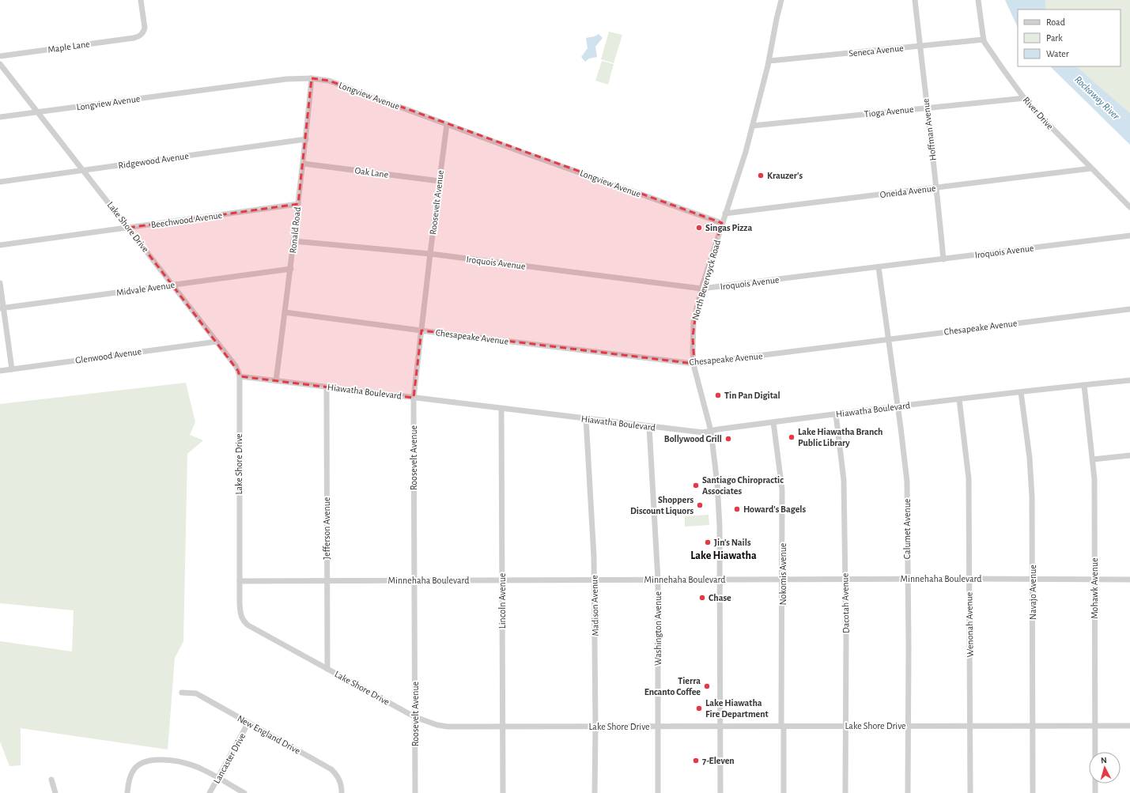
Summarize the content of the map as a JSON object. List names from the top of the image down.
{
  "streets": {
    "street": [
      "Maple Lane",
      "Seneca Avenue",
      "Longview Avenue",
      "Tioga Avenue",
      "River Drive",
      "Hoffman Avenue",
      "Ridgewood Avenue",
      "Oak Lane",
      "Oneida Avenue",
      "Roosevelt Avenue",
      "Beechwood Avenue",
      "Lake Shore Drive",
      "Ronald Road",
      "Iroquois Avenue",
      "North Beverwyck Road",
      "Midvale Avenue",
      "Chesapeake Avenue",
      "Glenwood Avenue",
      "Hiawatha Boulevard",
      "Jefferson Avenue",
      "Calumet Avenue",
      "Nokomis Avenue",
      "Minnehaha Boulevard",
      "Mohawk Avenue",
      "Navajo Avenue",
      "Lincoln Avenue",
      "Dacotah Avenue",
      "Madison Avenue",
      "Wenonah Avenue",
      "Washington Avenue",
      "New England Drive",
      "Lancaster Drive"
    ]
  },
  "crossings": [
    ["Seneca Avenue", "River Drive"],
    ["Seneca Avenue", "Hoffman Avenue"],
    ["Seneca Avenue", "North Beverwyck Road"],
    ["Longview Avenue", "Roosevelt Avenue"],
    ["Longview Avenue", "Lake Shore Drive"],
    ["Longview Avenue", "Ronald Road"],
    ["Longview Avenue", "North Beverwyck Road"],
    ["Tioga Avenue", "River Drive"],
    ["Tioga Avenue", "Hoffman Avenue"],
    ["Tioga Avenue", "North Beverwyck Road"],
    ["River Drive", "Oneida Avenue"],
    ["Hoffman Avenue", "Oneida Avenue"],
    ["Hoffman Avenue", "Iroquois Avenue"],
    ["Ridgewood Avenue", "Lake Shore Drive"],
    ["Ridgewood Avenue", "Ronald Road"],
    ["Oak Lane", "Roosevelt Avenue"],
    ["Oak Lane", "Ronald Road"],
    ["Oneida Avenue", "North Beverwyck Road"],
    ["Roosevelt Avenue", "Lake Shore Drive"],
    ["Roosevelt Avenue", "Iroquois Avenue"],
    ["Roosevelt Avenue", "Chesapeake Avenue"],
    ["Roosevelt Avenue", "Hiawatha Boulevard"],
    ["Roosevelt Avenue", "Minnehaha Boulevard"],
    ["Beechwood Avenue", "Lake Shore Drive"],
    ["Beechwood Avenue", "Ronald Road"],
    ["Lake Shore Drive", "North Beverwyck Road"],
    ["Lake Shore Drive", "Midvale Avenue"],
    ["Lake Shore Drive", "Glenwood Avenue"],
    ["Lake Shore Drive", "Hiawatha Boulevard"],
    ["Lake Shore Drive", "Jefferson Avenue"],
    ["Lake Shore Drive", "Calumet Avenue"],
    ["Lake Shore Drive", "Nokomis Avenue"],
    ["Lake Shore Drive", "Minnehaha Boulevard"],
    ["Lake Shore Drive", "Mohawk Avenue"],
    ["Lake Shore Drive", "Navajo Avenue"],
    ["Lake Shore Drive", "Lincoln Avenue"],
    ["Lake Shore Drive", "Dacotah Avenue"],
    ["Lake Shore Drive", "Madison Avenue"],
    ["Lake Shore Drive", "Wenonah Avenue"],
    ["Lake Shore Drive", "Washington Avenue"],
    ["Ronald Road", "Iroquois Avenue"],
    ["Ronald Road", "Midvale Avenue"],
    ["Ronald Road", "Chesapeake Avenue"],
    ["Ronald Road", "Hiawatha Boulevard"],
    ["Iroquois Avenue", "North Beverwyck Road"],
    ["Iroquois Avenue", "Calumet Avenue"],
    ["North Beverwyck Road", "Chesapeake Avenue"],
    ["North Beverwyck Road", "Hiawatha Boulevard"],
    ["North Beverwyck Road", "Minnehaha Boulevard"],
    ["Chesapeake Avenue", "Calumet Avenue"],
    ["Hiawatha Boulevard", "Jefferson Avenue"],
    ["Hiawatha Boulevard", "Calumet Avenue"],
    ["Hiawatha Boulevard", "Nokomis Avenue"],
    ["Hiawatha Boulevard", "Mohawk Avenue"],
    ["Hiawatha Boulevard", "Navajo Avenue"],
    ["Hiawatha Boulevard", "Lincoln Avenue"],
    ["Hiawatha Boulevard", "Dacotah Avenue"],
    ["Hiawatha Boulevard", "Madison Avenue"],
    ["Hiawatha Boulevard", "Wenonah Avenue"],
    ["Hiawatha Boulevard", "Washington Avenue"],
    ["Jefferson Avenue", "Minnehaha Boulevard"],
    ["Calumet Avenue", "Minnehaha Boulevard"],
    ["Nokomis Avenue", "Minnehaha Boulevard"],
    ["Minnehaha Boulevard", "Mohawk Avenue"],
    ["Minnehaha Boulevard", "Navajo Avenue"],
    ["Minnehaha Boulevard", "Lincoln Avenue"],
    ["Minnehaha Boulevard", "Dacotah Avenue"],
    ["Minnehaha Boulevard", "Madison Avenue"],
    ["Minnehaha Boulevard", "Wenonah Avenue"],
    ["Minnehaha Boulevard", "Washington Avenue"],
    ["New England Drive", "Lancaster Drive"]
  ],
  "districts": ["Lake Hiawatha"],
  "water": ["Rockaway River"],
  "places": [
    "Krauzer's",
    "Singas Pizza",
    "Tin Pan Digital",
    "Lake Hiawatha Branch Public Library",
    "Bollywood Grill",
    "Santiago Chiropractic Associates",
    "Shoppers Discount Liquors",
    "Howard's Bagels",
    "Jin's Nails",
    "Chase",
    "Tierra Encanto Coffee",
    "Lake Hiawatha Fire Department",
    "7-Eleven"
  ],
  "legend": ["Road", "Park", "Water"],
  "north": "top"
}
